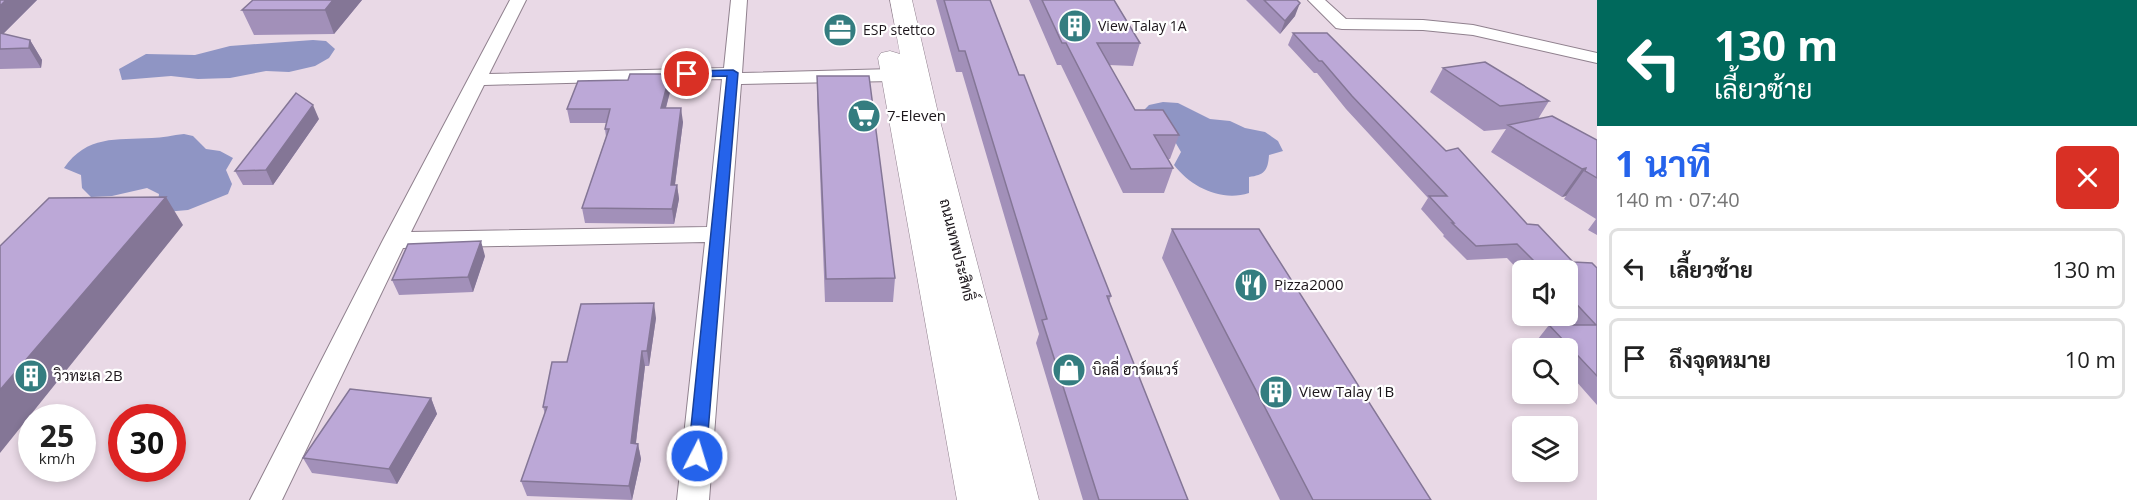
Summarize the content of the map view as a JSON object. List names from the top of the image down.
{
  "streets": {
    "main road": ["ถนนเทพประสิทธิ์"]
  },
  "places": {
    "building": ["View Talay 1A", "วิวทะเล 2B", "View Talay 1B"],
    "office": ["ESP stettco"],
    "supermarket": ["7-Eleven"],
    "restaurant": ["Pizza2000"],
    "shop": ["บิลลี่ ฮาร์ดแวร์"]
  },
  "page": {
    "turn": ["130 m", "เลี้ยวซ้าย"],
    "heading": ["1 นาที", "140 m · 07:40"],
    "list": [
      {
        "name": "เลี้ยวซ้าย",
        "value": "130 m"
      },
      {
        "name": "ถึงจุดหมาย",
        "value": "10 m"
      }
    ],
    "speed": "25 km/h",
    "limit": "30"
  }
}
